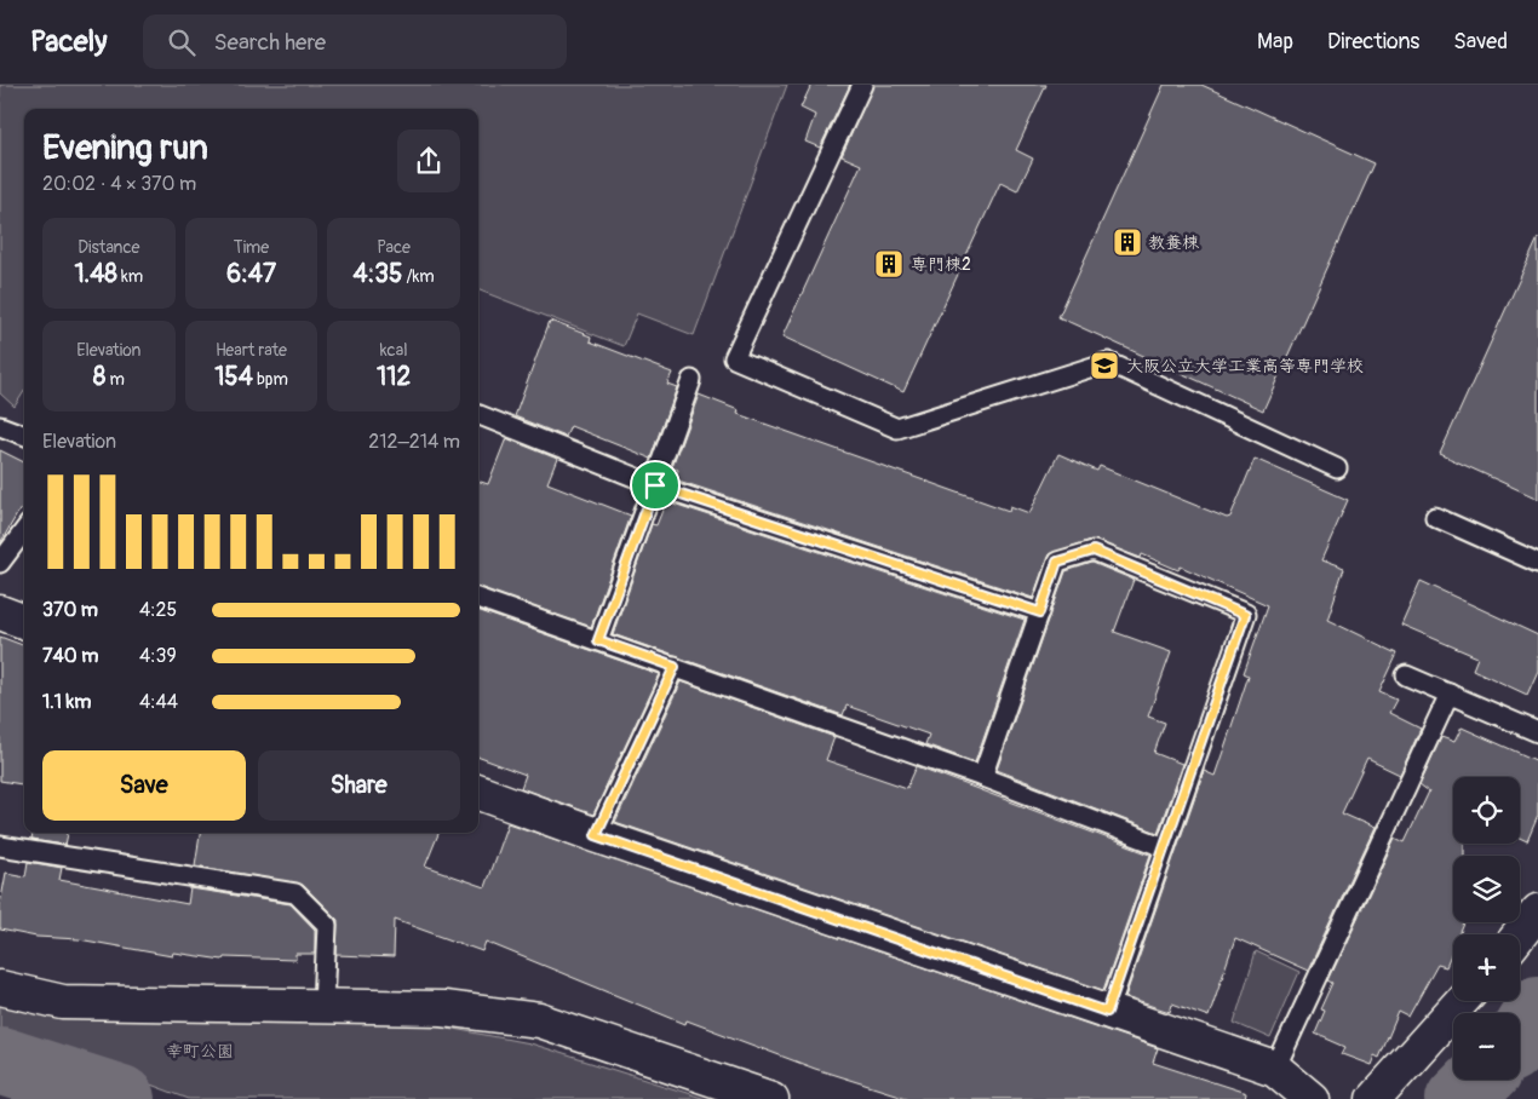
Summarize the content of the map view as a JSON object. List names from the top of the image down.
{
  "parks": ["幸町公園"],
  "places": {
    "building": ["教養棟", "専門棟2"],
    "school or university": ["大阪公立大学工業高等専門学校"]
  },
  "page": {
    "header": "Pacely",
    "search": "Search here",
    "nav": ["Map", "Directions", "Saved"],
    "heading": ["Evening run", "20:02 · 4 × 370 m"],
    "stats": [
      ["Distance", "1.48 km"],
      ["Time", "6:47"],
      ["Pace", "4:35 /km"],
      ["Elevation", "8 m"],
      ["Heart rate", "154 bpm"],
      ["kcal", "112"]
    ],
    "chart": ["Elevation", "212–214 m"],
    "list": [
      {
        "name": "370 m",
        "note": "4:25"
      },
      {
        "name": "740 m",
        "note": "4:39"
      },
      {
        "name": "1.1 km",
        "note": "4:44"
      }
    ],
    "buttons": ["Save", "Share"],
    "map_buttons": ["+", "−"]
  }
}
